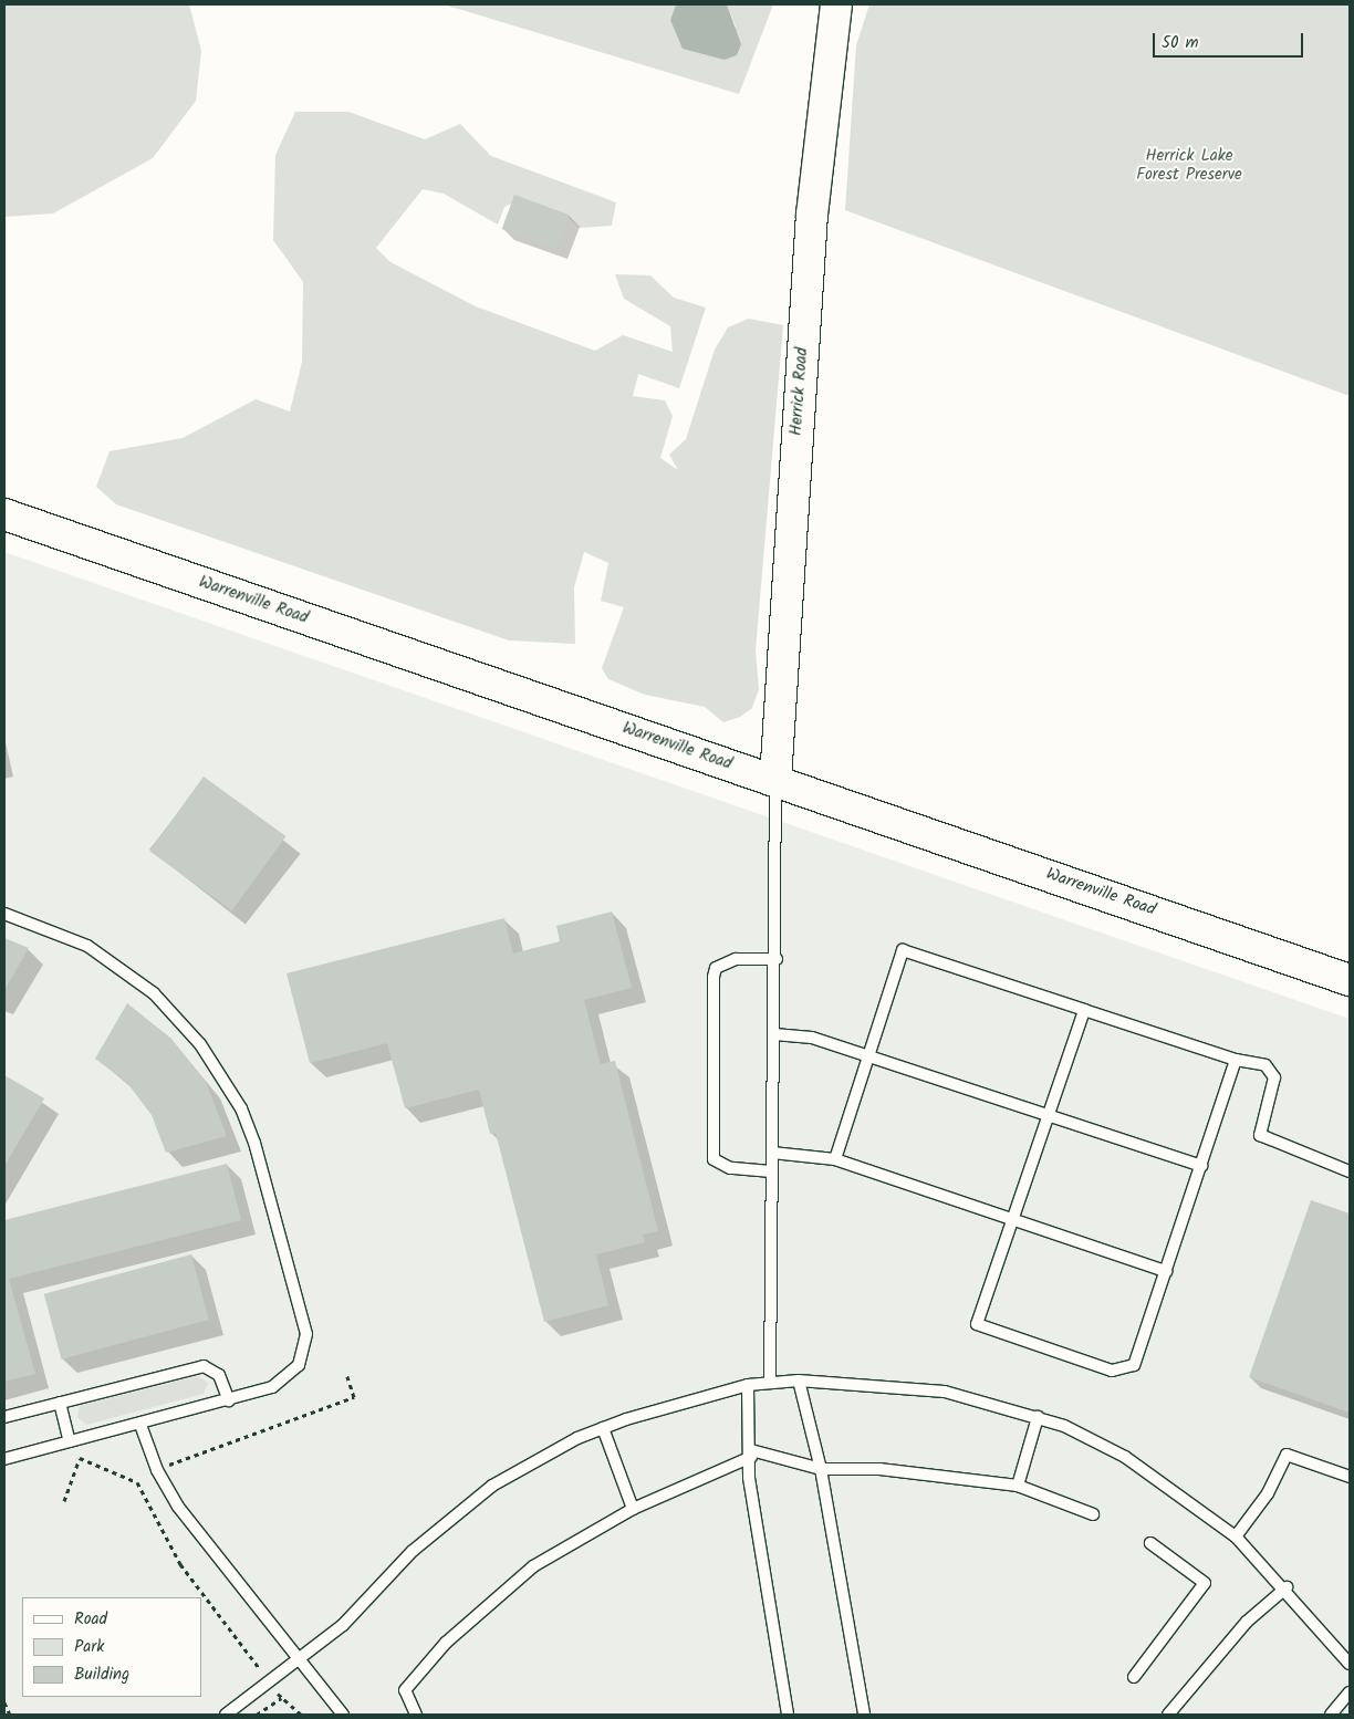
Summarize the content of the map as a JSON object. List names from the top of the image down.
{
  "streets": {
    "main road": ["Herrick Road", "Warrenville Road"]
  },
  "crossings": [
    ["Herrick Road", "Warrenville Road"]
  ],
  "parks": ["Herrick Lake Forest Preserve"],
  "legend": ["Road", "Park", "Building"],
  "scale_bar": "50 m"
}
